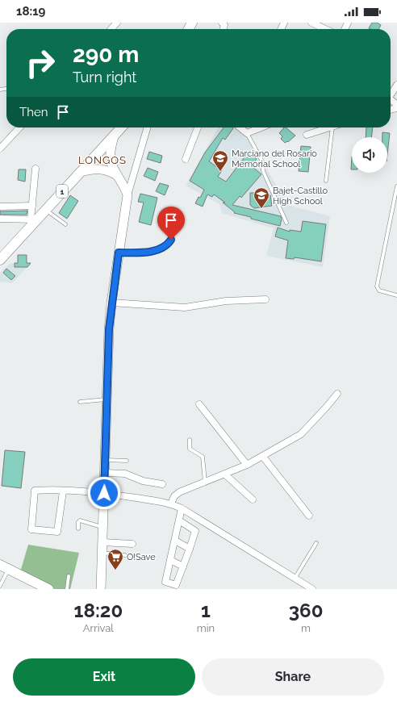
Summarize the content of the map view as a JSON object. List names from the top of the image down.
{
  "streets": {
    "main road": ["1"]
  },
  "districts": ["LONGOS"],
  "places": {
    "school or university": ["Marciano del Rosario Memorial School", "Bajet-Castillo High School"],
    "supermarket": ["O!Save"]
  },
  "page": {
    "status": "18:19",
    "turn": ["290 m", "Turn right"],
    "then": "Then",
    "eta": [
      "18:20",
      "Arrival",
      "1",
      "min",
      "360",
      "m"
    ],
    "buttons": ["Exit", "Share"]
  }
}
